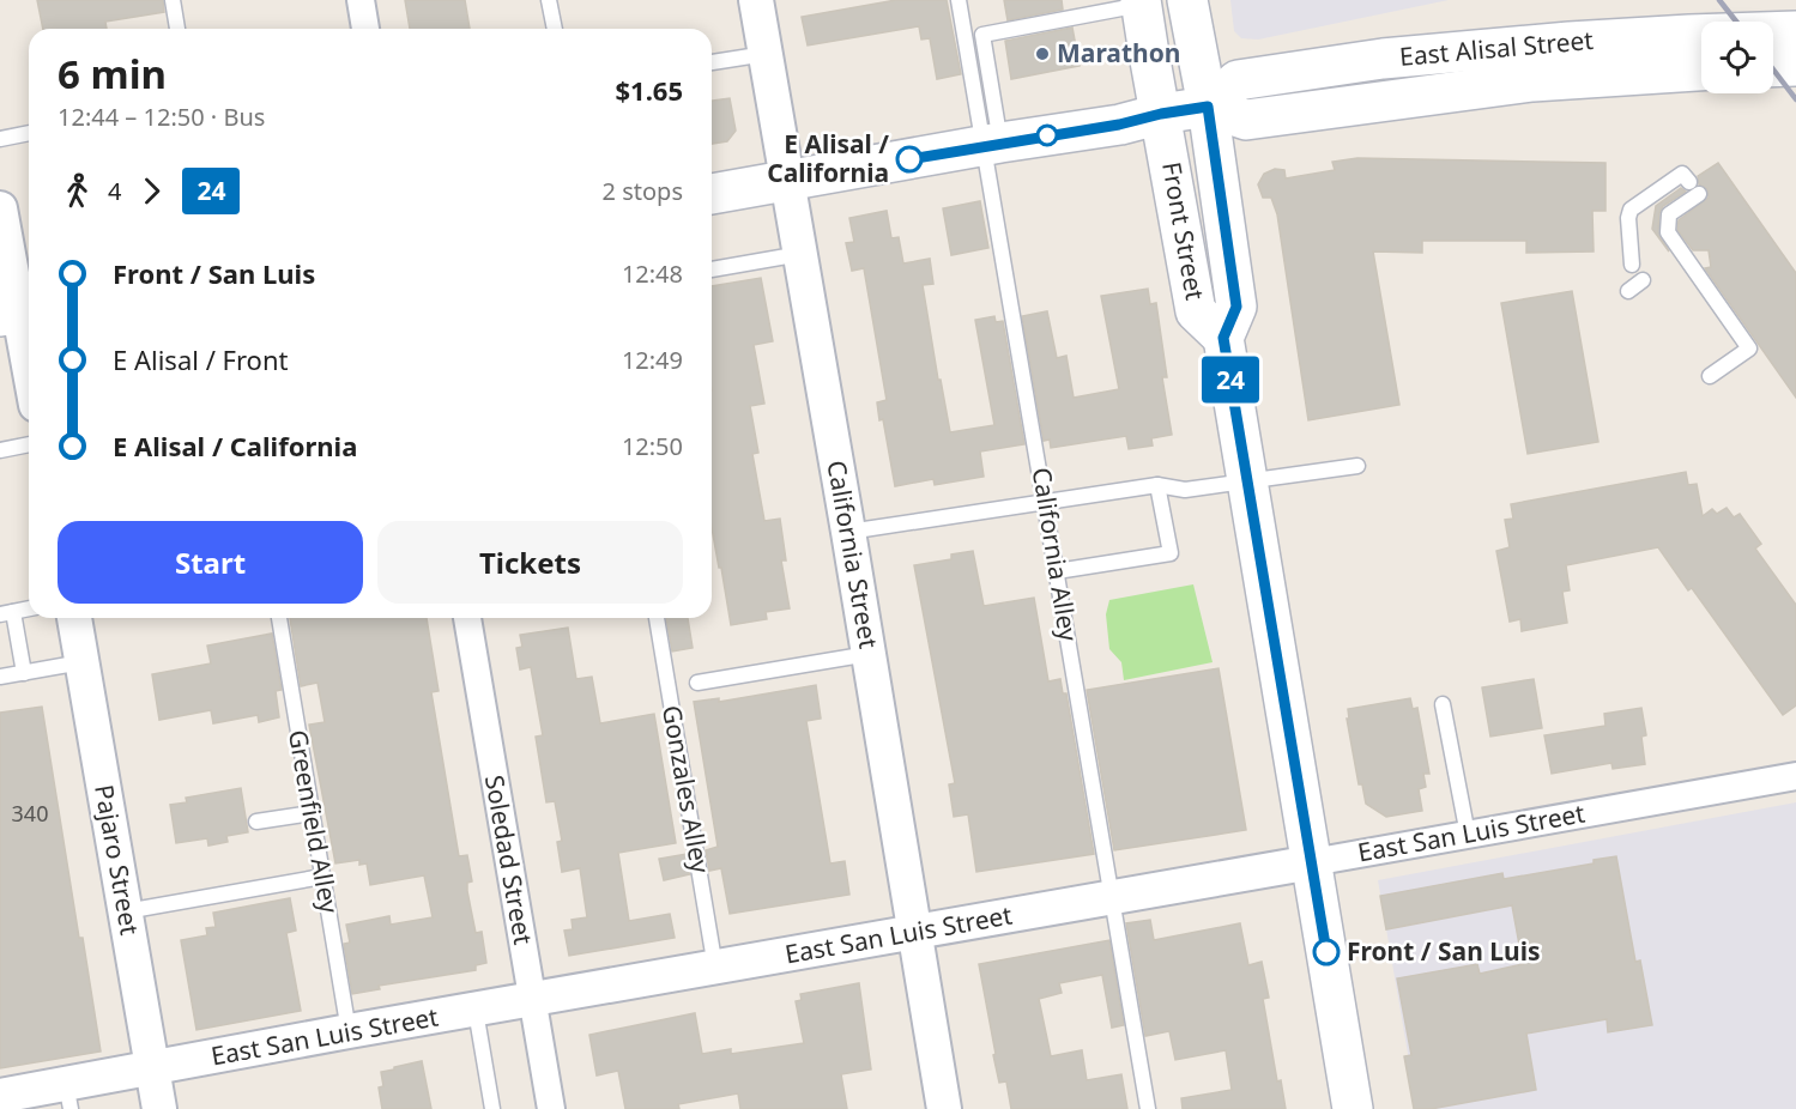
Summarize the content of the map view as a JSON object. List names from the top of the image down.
{
  "streets": {
    "main road": ["East Alisal Street", "Front Street"],
    "street": [
      "California Street",
      "East San Luis Street",
      "Pajaro Street",
      "Soledad Street"
    ],
    "lane": ["California Alley", "Gonzales Alley", "Greenfield Alley"]
  },
  "crossings": [
    ["East Alisal Street", "Front Street"],
    ["East Alisal Street", "California Street"],
    ["East Alisal Street", "California Alley"],
    ["California Street", "East San Luis Street"],
    ["California Alley", "East San Luis Street"],
    ["Gonzales Alley", "East San Luis Street"],
    ["Greenfield Alley", "East San Luis Street"],
    ["East San Luis Street", "Pajaro Street"],
    ["East San Luis Street", "Soledad Street"]
  ],
  "places": ["Marathon", "E Alisal / California", "Front / San Luis"],
  "lines": ["bus line 24"],
  "house_numbers": ["340"],
  "page": {
    "on_map": "24",
    "heading": ["6 min", "12:44 – 12:50 · Bus", "$1.65"],
    "legs": ["4", "24", "2 stops"],
    "list": [
      {
        "name": "Front / San Luis",
        "value": "12:48"
      },
      {
        "name": "E Alisal / Front",
        "value": "12:49"
      },
      {
        "name": "E Alisal / California",
        "value": "12:50"
      }
    ],
    "buttons": ["Start", "Tickets"]
  }
}
